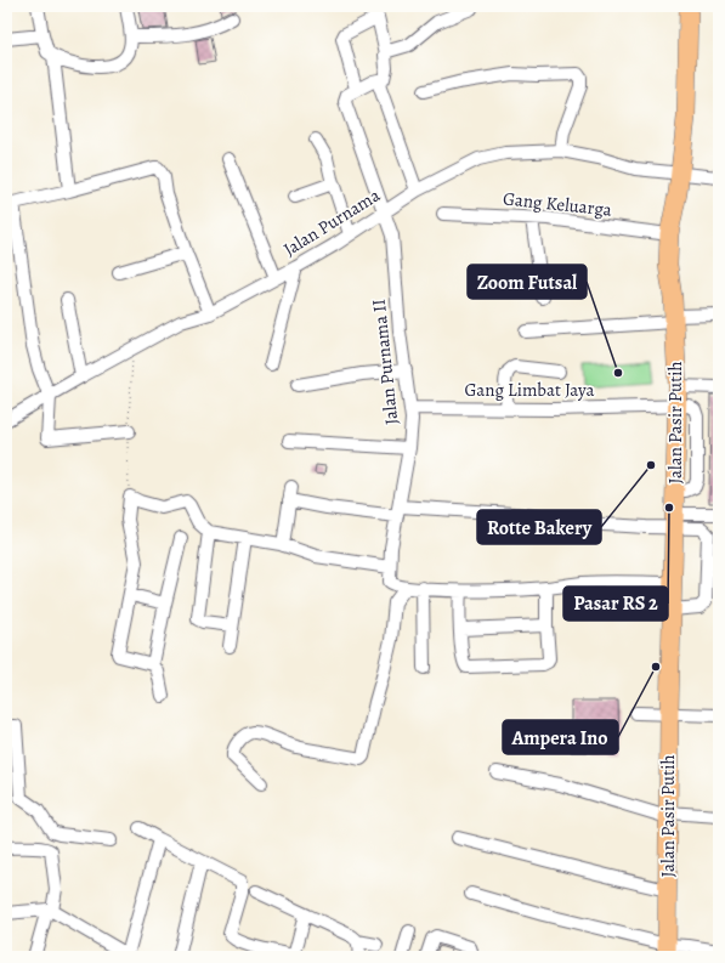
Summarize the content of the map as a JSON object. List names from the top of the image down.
{
  "streets": {
    "highway": ["Jalan Pasir Putih"],
    "street": [
      "Gang Keluarga",
      "Jalan Purnama",
      "Jalan Purnama II",
      "Gang Limbat Jaya"
    ]
  },
  "crossings": [
    ["Gang Keluarga", "Jalan Pasir Putih"],
    ["Jalan Purnama", "Jalan Purnama II"],
    ["Jalan Purnama", "Jalan Pasir Putih"],
    ["Jalan Purnama II", "Gang Limbat Jaya"],
    ["Gang Limbat Jaya", "Jalan Pasir Putih"]
  ],
  "places": [
    "Zoom Futsal",
    "Rotte Bakery",
    "Pasar RS 2",
    "Ampera Ino"
  ]
}
